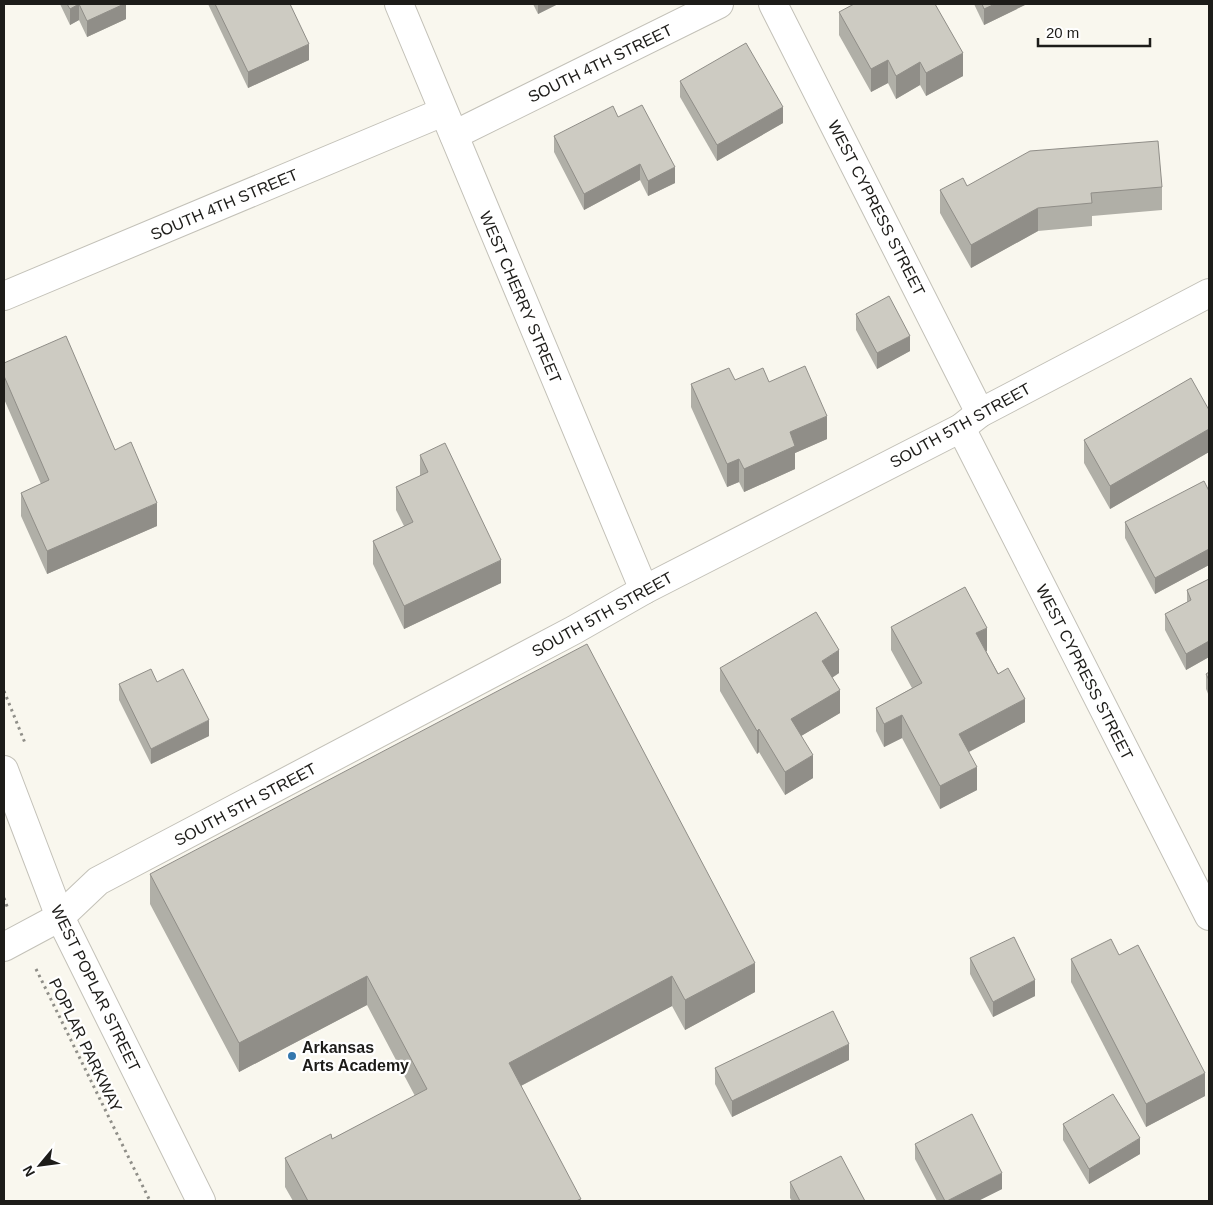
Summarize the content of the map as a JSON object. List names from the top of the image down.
{
  "streets": {
    "street": [
      "SOUTH 4TH STREET",
      "WEST CYPRESS STREET",
      "WEST CHERRY STREET",
      "SOUTH 5TH STREET",
      "WEST POPLAR STREET"
    ],
    "path": ["POPLAR PARKWAY"]
  },
  "crossings": [
    ["SOUTH 4TH STREET", "WEST CHERRY STREET"],
    ["WEST CYPRESS STREET", "SOUTH 5TH STREET"],
    ["WEST CHERRY STREET", "SOUTH 5TH STREET"],
    ["SOUTH 5TH STREET", "WEST POPLAR STREET"],
    ["SOUTH 5TH STREET", "POPLAR PARKWAY"]
  ],
  "places": ["Arkansas Arts Academy"],
  "scale_bar": "20 m",
  "north": "bottom left"
}
